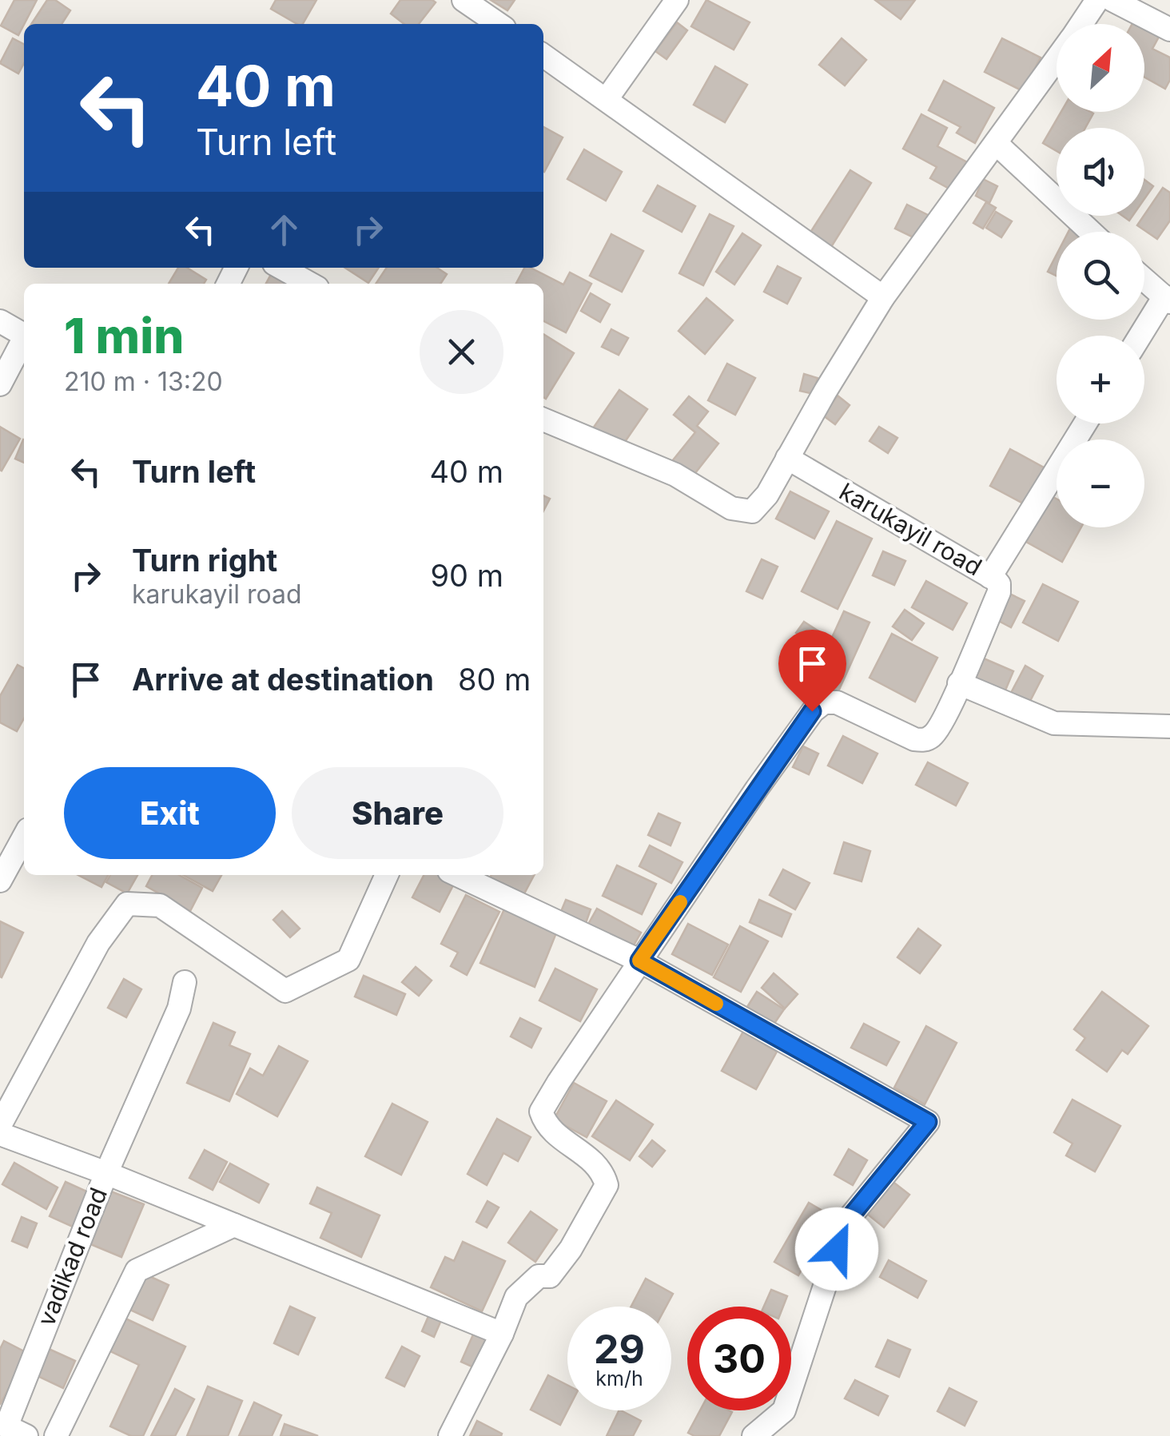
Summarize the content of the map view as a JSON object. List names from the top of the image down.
{
  "streets": {
    "street": ["karukayil road", "vadikad road"]
  },
  "north": "top right",
  "page": {
    "map_buttons": ["+", "−"],
    "turn": ["40 m", "Turn left"],
    "heading": ["1 min", "210 m · 13:20"],
    "list": [
      {
        "name": "Turn left",
        "value": "40 m"
      },
      {
        "name": "Turn right",
        "note": "karukayil road",
        "value": "90 m"
      },
      {
        "name": "Arrive at destination",
        "value": "80 m"
      }
    ],
    "buttons": ["Exit", "Share"],
    "speed": "29 km/h",
    "limit": "30"
  }
}
